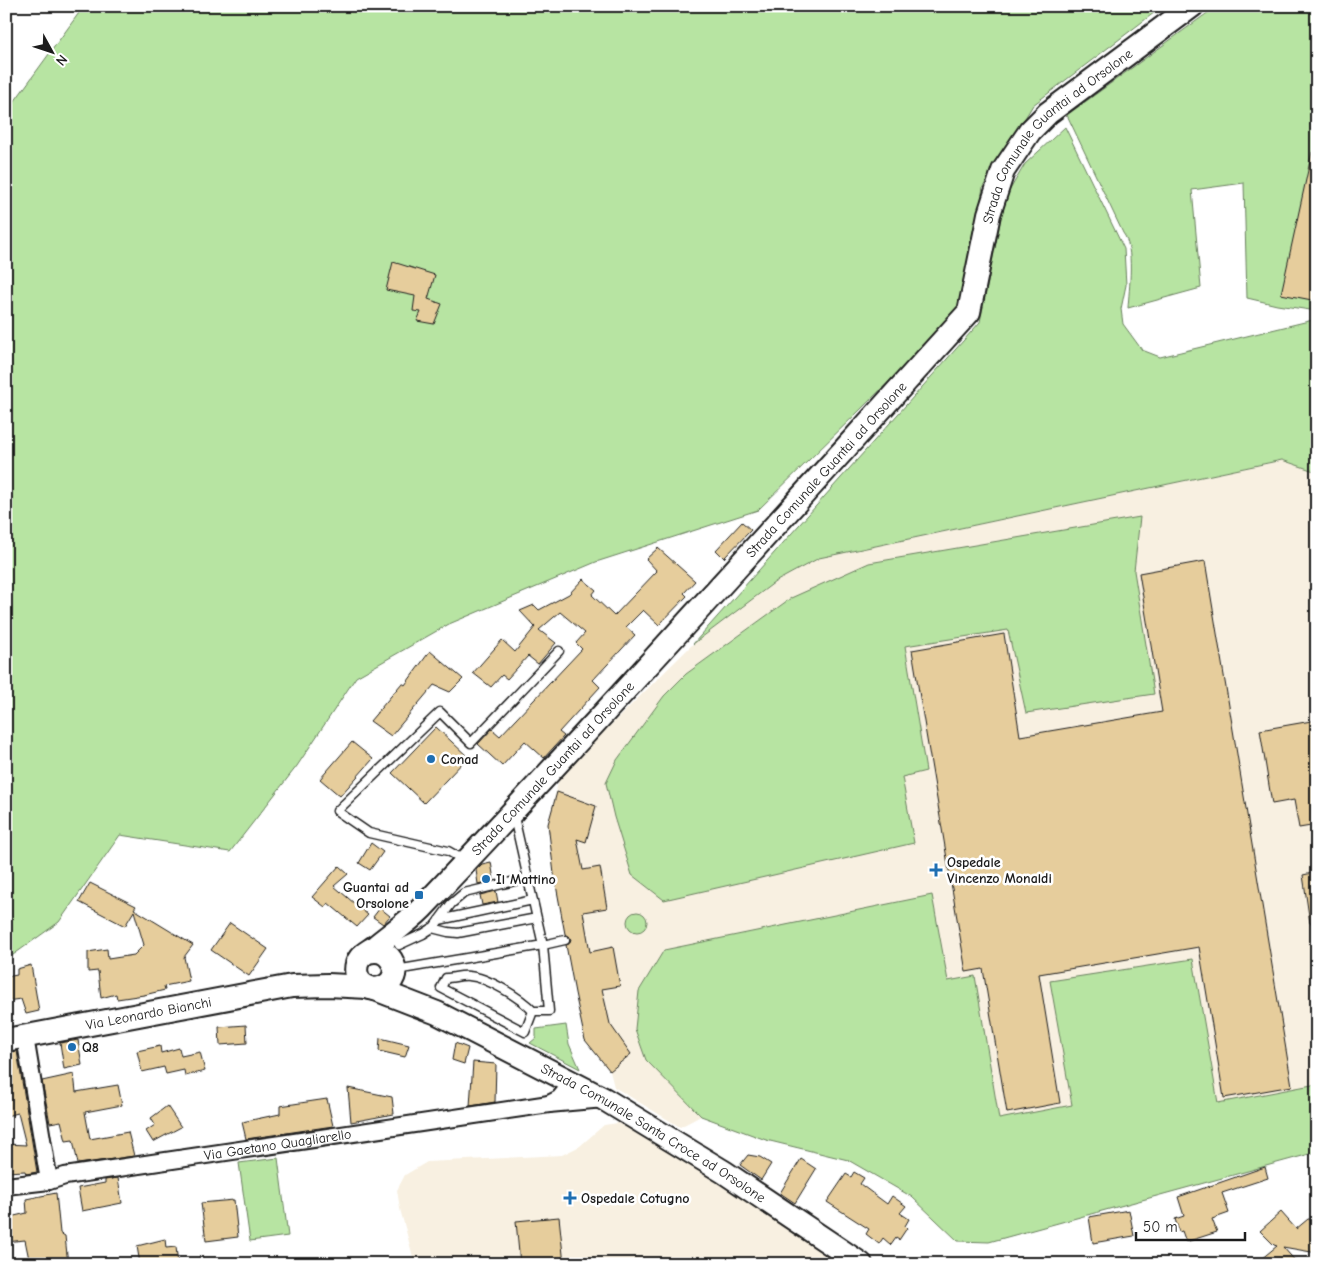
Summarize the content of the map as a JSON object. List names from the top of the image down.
{
  "streets": {
    "street": [
      "Strada Comunale Guantai ad Orsolone",
      "Via Leonardo Bianchi",
      "Strada Comunale Santa Croce ad Orsolone",
      "Via Gaetano Quagliarello"
    ]
  },
  "crossings": [
    ["Strada Comunale Guantai ad Orsolone", "Via Leonardo Bianchi"],
    ["Strada Comunale Guantai ad Orsolone", "Strada Comunale Santa Croce ad Orsolone"],
    ["Via Leonardo Bianchi", "Strada Comunale Santa Croce ad Orsolone"],
    ["Strada Comunale Santa Croce ad Orsolone", "Via Gaetano Quagliarello"]
  ],
  "places": {
    "other": ["Conad", "Il Mattino", "Q8"],
    "health": ["Ospedale Vincenzo Monaldi", "Ospedale Cotugno"],
    "transit": ["Guantai ad Orsolone"]
  },
  "scale_bar": "50 m",
  "north": "bottom right"
}
